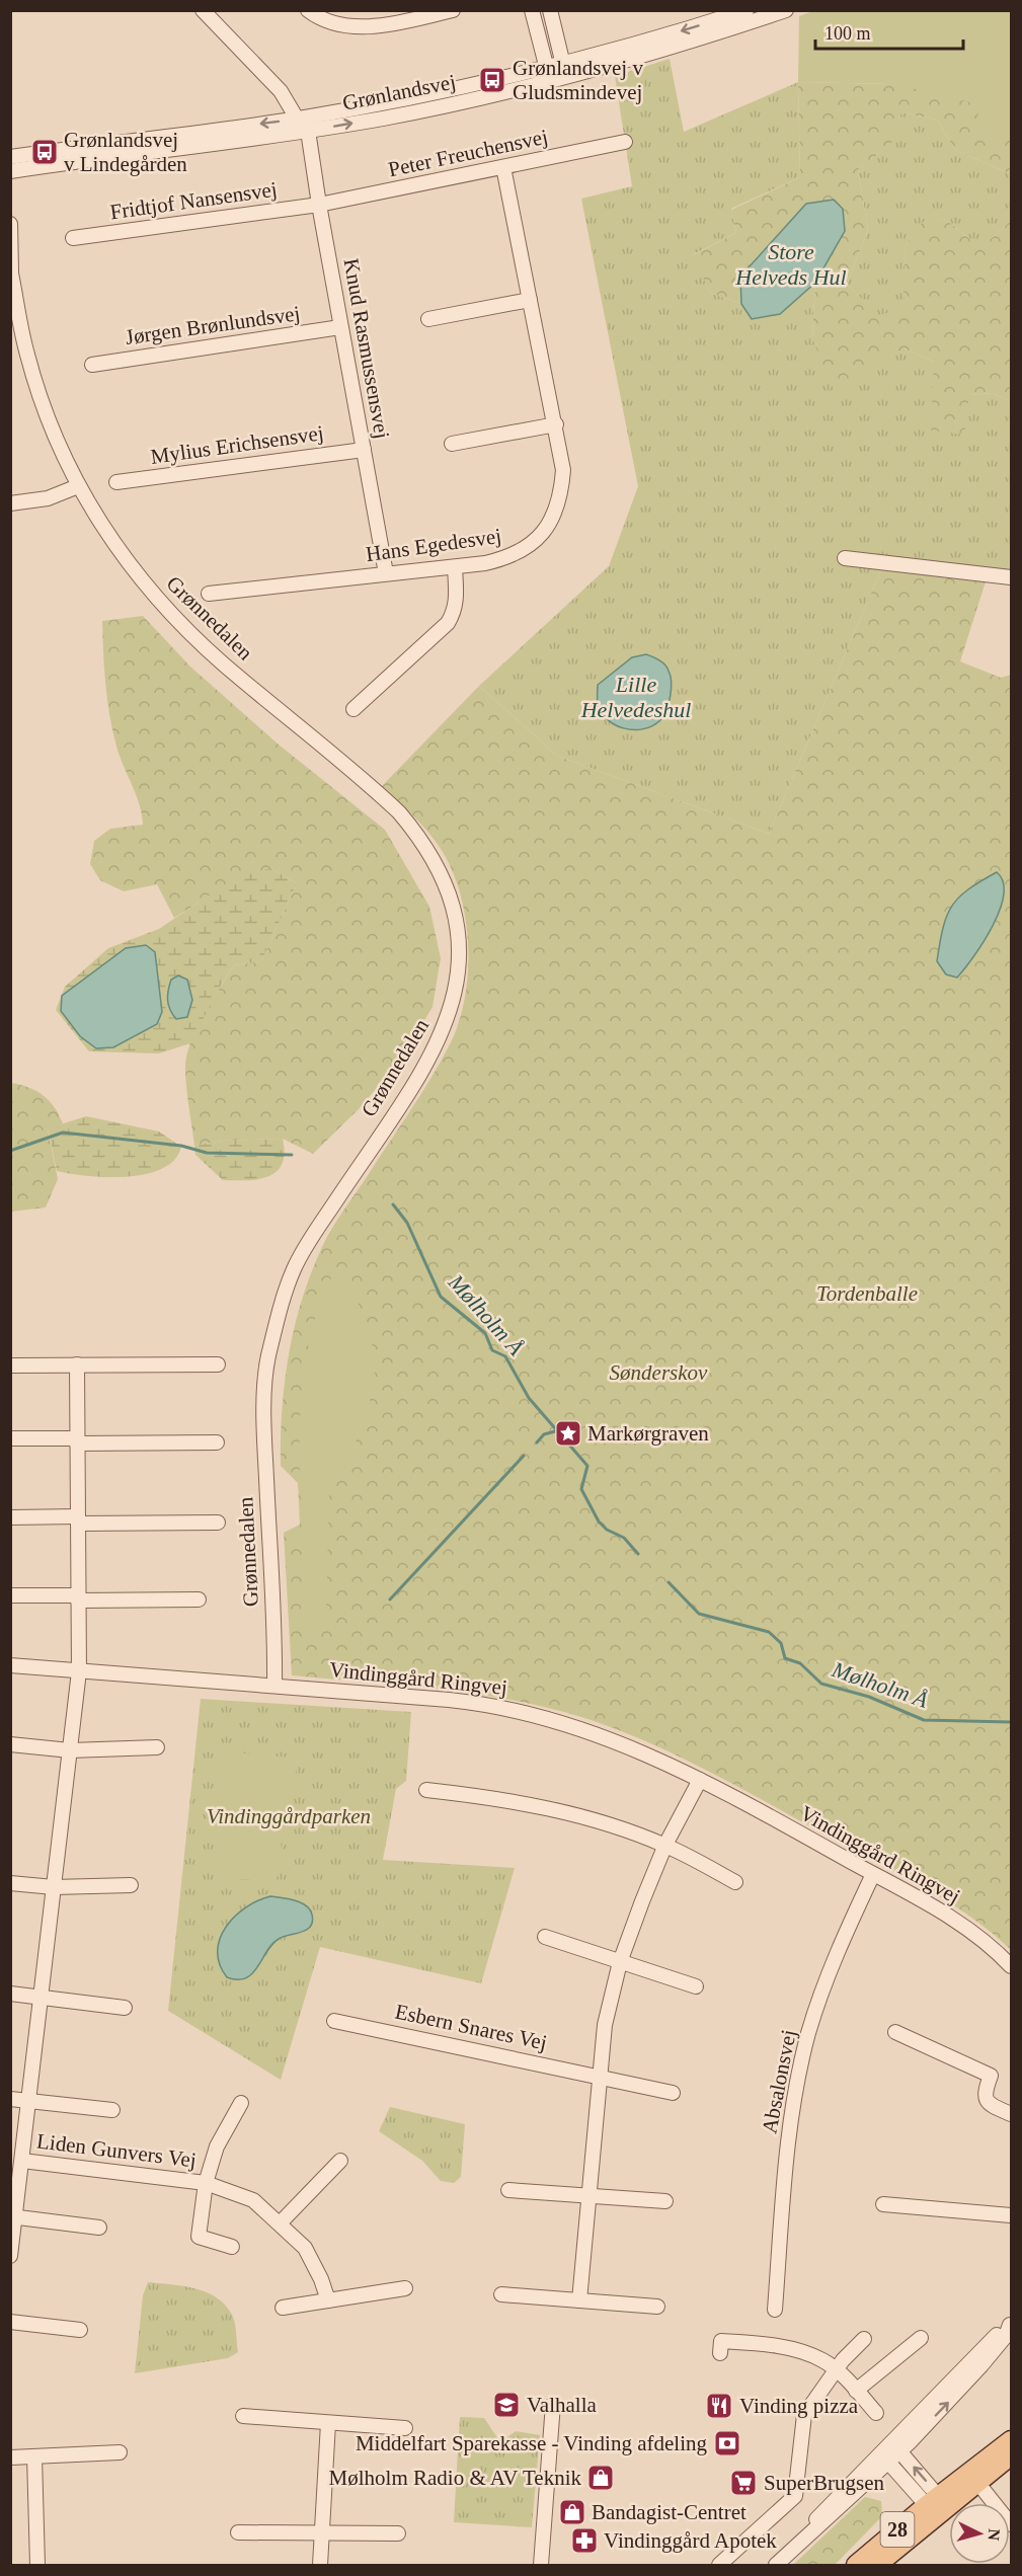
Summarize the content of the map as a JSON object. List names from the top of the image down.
{
  "streets": {
    "main road": ["28"],
    "street": [
      "Grønlandsvej",
      "Peter Freuchensvej",
      "Fridtjof Nansensvej",
      "Jørgen Brønlundsvej",
      "Knud Rasmussensvej",
      "Mylius Erichsensvej",
      "Hans Egedesvej",
      "Grønnedalen",
      "Vindinggård Ringvej",
      "Esbern Snares Vej",
      "Absalonsvej",
      "Liden Gunvers Vej"
    ]
  },
  "crossings": [
    ["Grønlandsvej", "Knud Rasmussensvej"],
    ["Peter Freuchensvej", "Fridtjof Nansensvej"],
    ["Peter Freuchensvej", "Knud Rasmussensvej"],
    ["Peter Freuchensvej", "Hans Egedesvej"],
    ["Fridtjof Nansensvej", "Knud Rasmussensvej"],
    ["Jørgen Brønlundsvej", "Knud Rasmussensvej"],
    ["Knud Rasmussensvej", "Mylius Erichsensvej"],
    ["Knud Rasmussensvej", "Hans Egedesvej"],
    ["Grønnedalen", "Vindinggård Ringvej"],
    ["Vindinggård Ringvej", "Absalonsvej"]
  ],
  "water": ["Store Helveds Hul", "Lille Helvedeshul", "Mølholm Å"],
  "parks": ["Tordenballe", "Sønderskov", "Vindinggårdparken"],
  "places": {
    "bus stop": ["Grønlandsvej v Gludsmindevej", "Grønlandsvej v Lindegården"],
    "place": ["Markørgraven"],
    "school or university": ["Valhalla"],
    "restaurant": ["Vinding pizza"],
    "bank": ["Middelfart Sparekasse - Vinding afdeling"],
    "shop": ["Mølholm Radio & AV Teknik", "Bandagist-Centret"],
    "supermarket": ["SuperBrugsen"],
    "pharmacy": ["Vindinggård Apotek"]
  },
  "scale_bar": "100 m",
  "north": "right"
}
